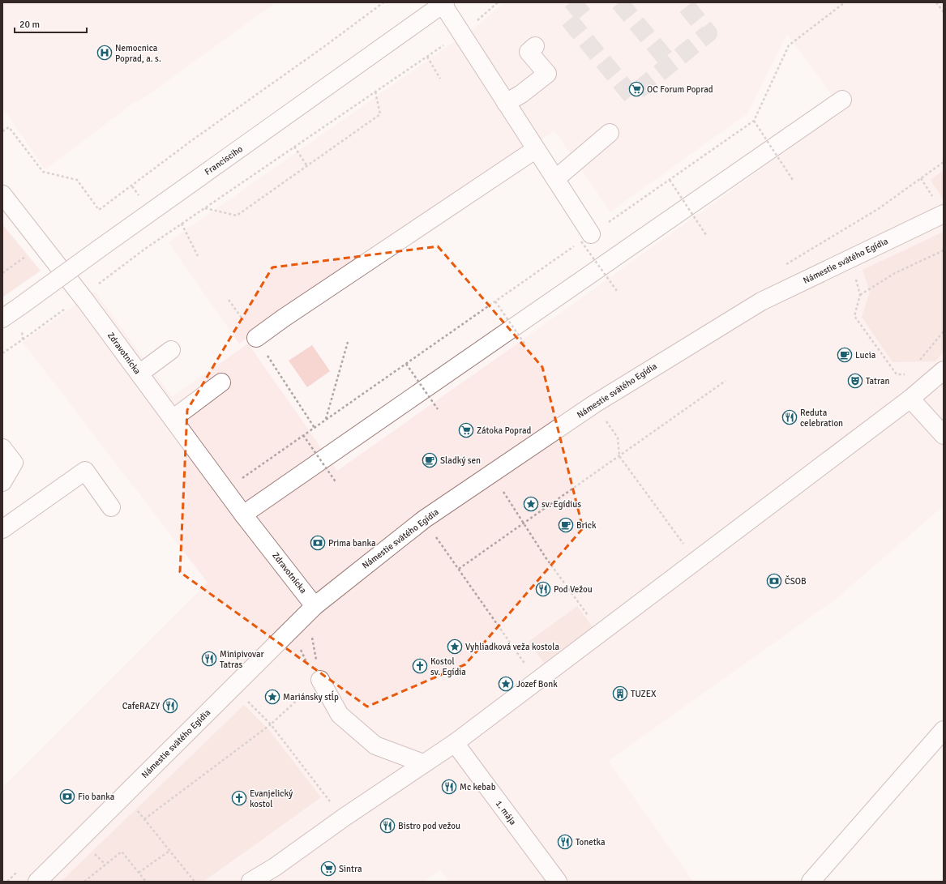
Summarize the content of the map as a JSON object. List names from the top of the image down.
{
  "streets": {
    "street": [
      "Francisciho",
      "Námestie svätého Egídia",
      "Zdravotnícka",
      "1. mája"
    ]
  },
  "crossings": [
    ["Námestie svätého Egídia", "Zdravotnícka"]
  ],
  "places": {
    "hospital": ["Nemocnica Poprad, a. s."],
    "supermarket": ["OC Forum Poprad", "Zátoka Poprad", "Sintra"],
    "cafe": ["Lucia", "Sladký sen", "Brick"],
    "theatre": ["Tatran"],
    "restaurant": [
      "Reduta celebration",
      "Pod Vežou",
      "Minipivovar Tatras",
      "CafeRAZY",
      "Mc kebab",
      "Bistro pod vežou",
      "Tonetka"
    ],
    "place": [
      "sv. Egídius",
      "Vyhliadková veža kostola",
      "Jozef Bonk",
      "Mariánsky stĺp"
    ],
    "bank": ["Prima banka", "ČSOB", "Fio banka"],
    "church": ["Kostol sv. Egídia", "Evanjelický kostol"],
    "building": ["TUZEX"]
  },
  "scale_bar": "20 m"
}
